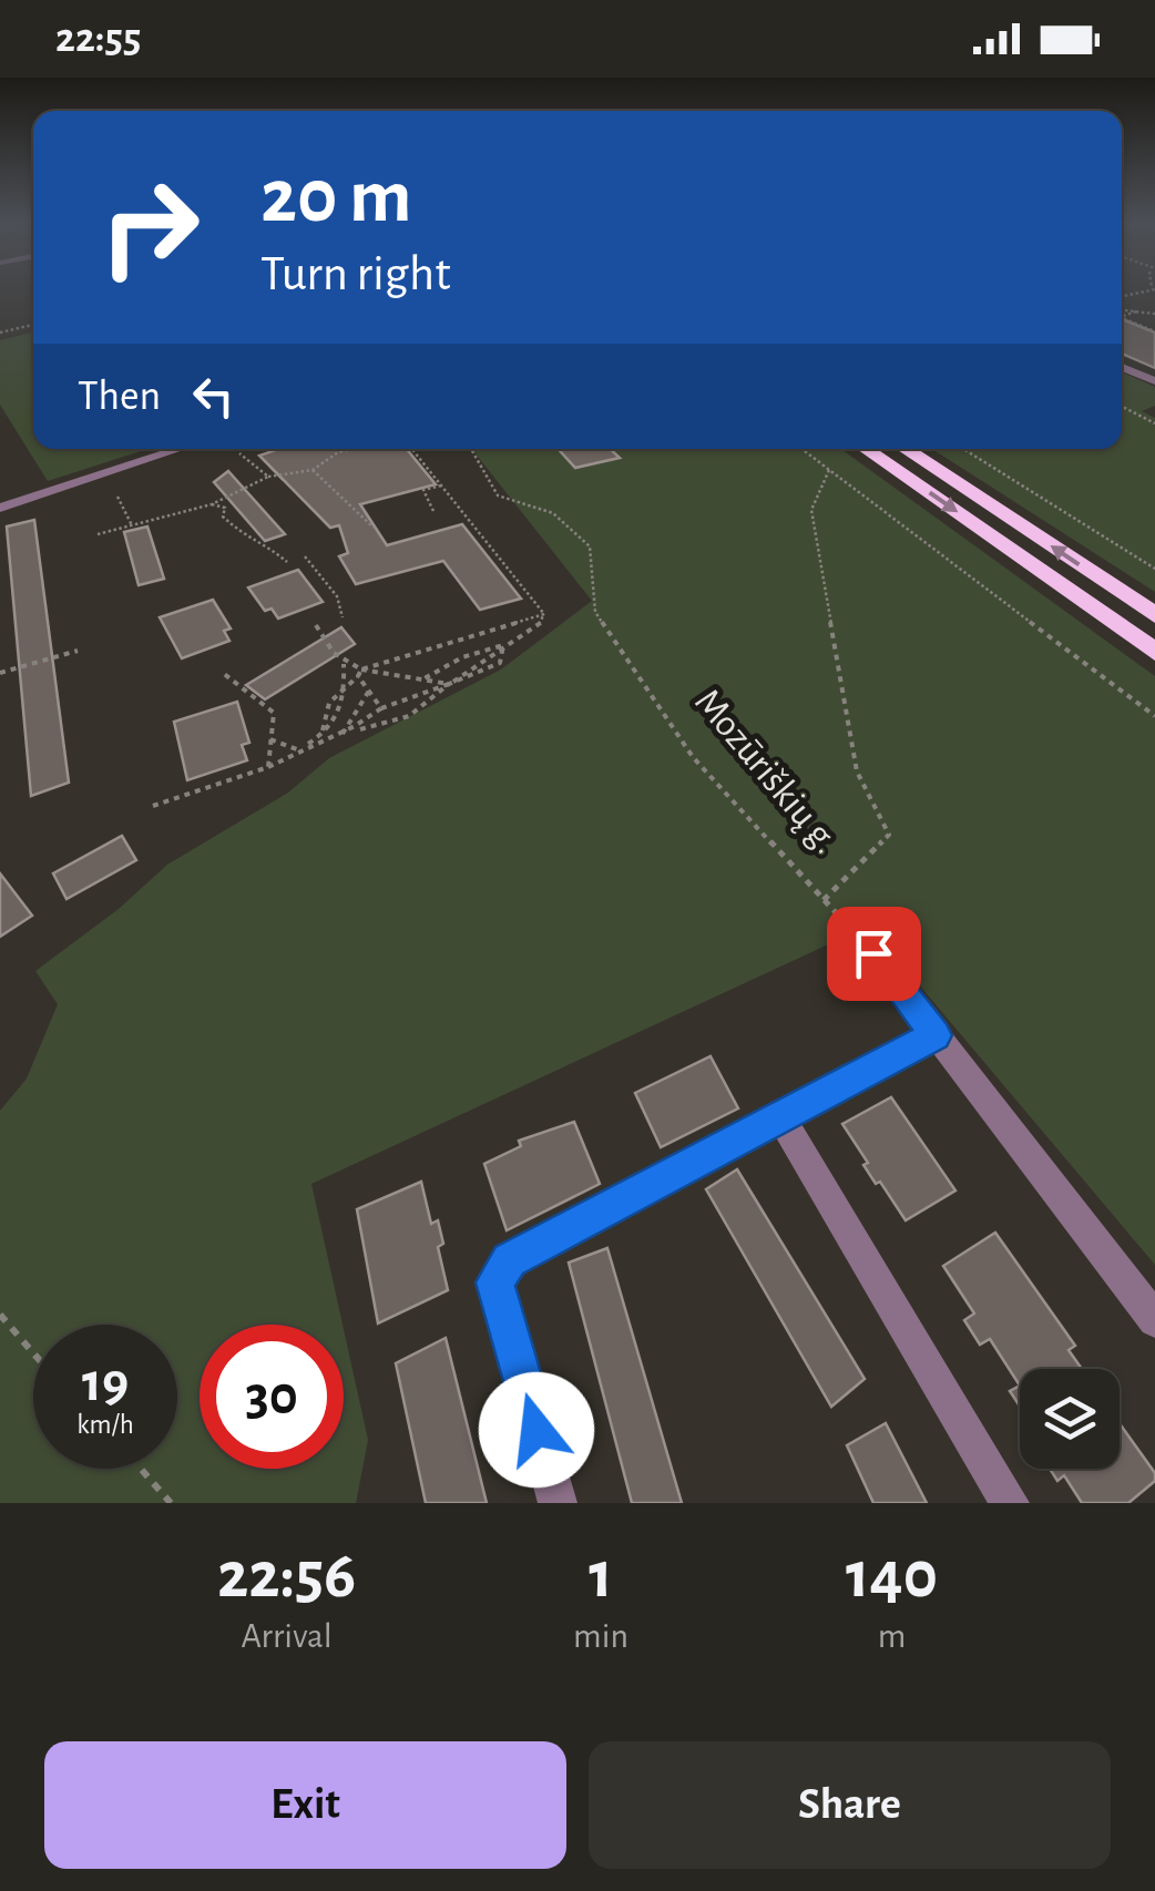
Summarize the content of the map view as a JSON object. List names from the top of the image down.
{
  "streets": {
    "path": ["Mozūriškių g."]
  },
  "page": {
    "status": "22:55",
    "turn": ["20 m", "Turn right"],
    "then": "Then",
    "speed": "19 km/h",
    "limit": "30",
    "eta": [
      "22:56",
      "Arrival",
      "1",
      "min",
      "140",
      "m"
    ],
    "buttons": ["Exit", "Share"]
  }
}
